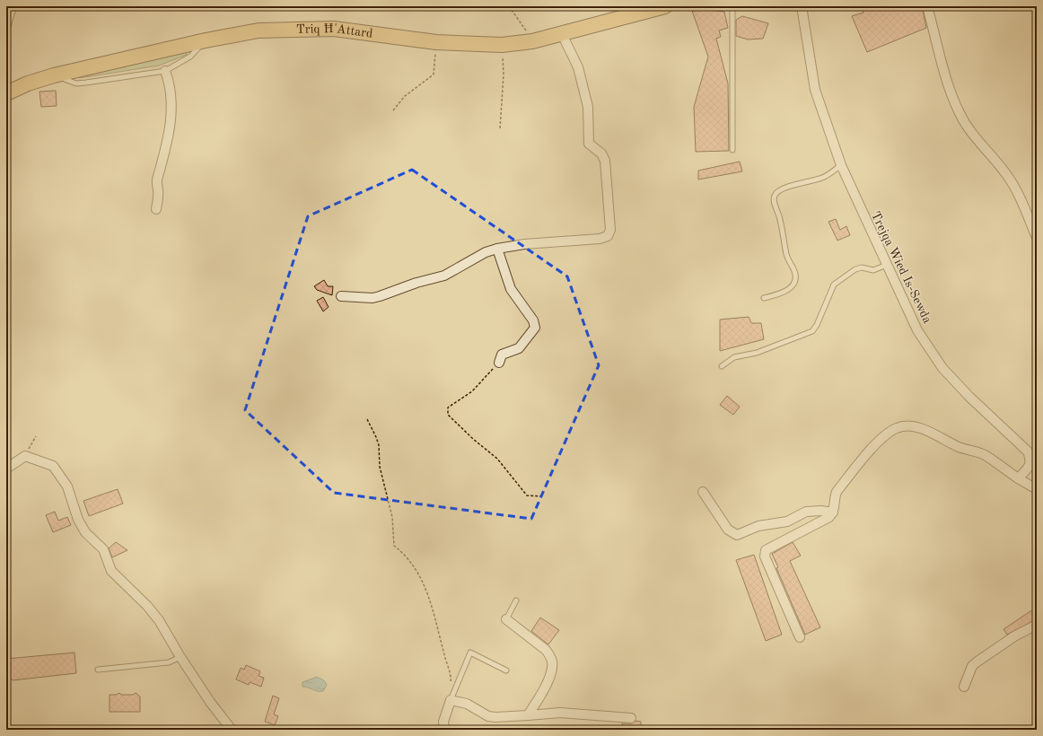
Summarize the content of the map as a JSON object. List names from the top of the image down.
{
  "streets": {
    "main road": ["Triq Ħ'Attard"],
    "street": ["Trejqa Wied Is-Sewda"]
  }
}
